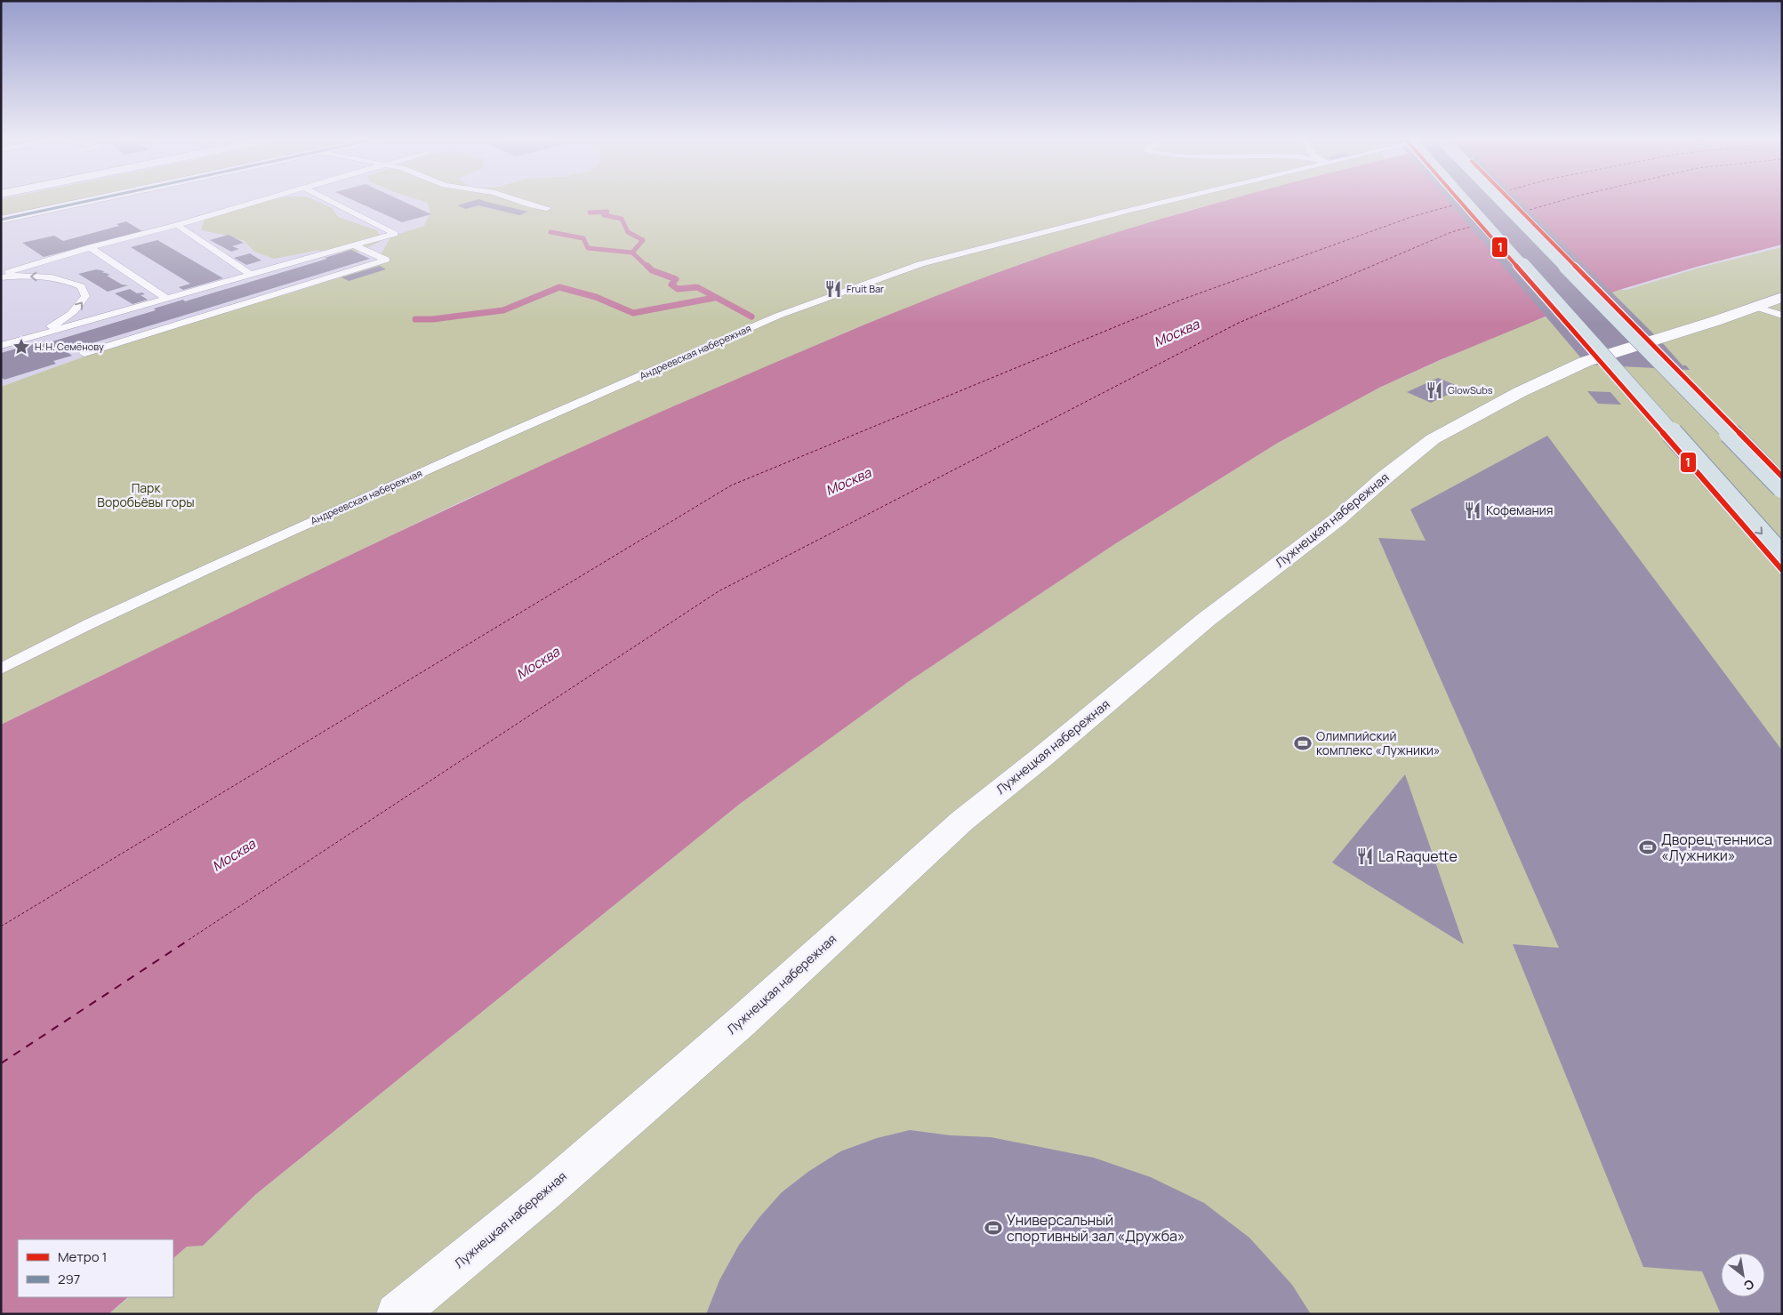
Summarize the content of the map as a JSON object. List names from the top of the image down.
{
  "streets": {
    "street": ["Лужнецкая набережная"],
    "lane": ["Андреевская набережная"]
  },
  "water": ["Москва"],
  "parks": ["Парк Воробьёвы горы"],
  "places": {
    "restaurant": [
      "Fruit Bar",
      "GlowSubs",
      "Кофемания",
      "La Raquette"
    ],
    "place": ["Н. Н. Семёнову"],
    "sports": ["Олимпийский комплекс «Лужники»", "Дворец тенниса «Лужники»", "Универсальный спортивный зал «Дружба»"]
  },
  "lines": ["metro line 1", "transit line 297"],
  "legend": ["Метро 1", "297"],
  "north": "bottom right"
}
